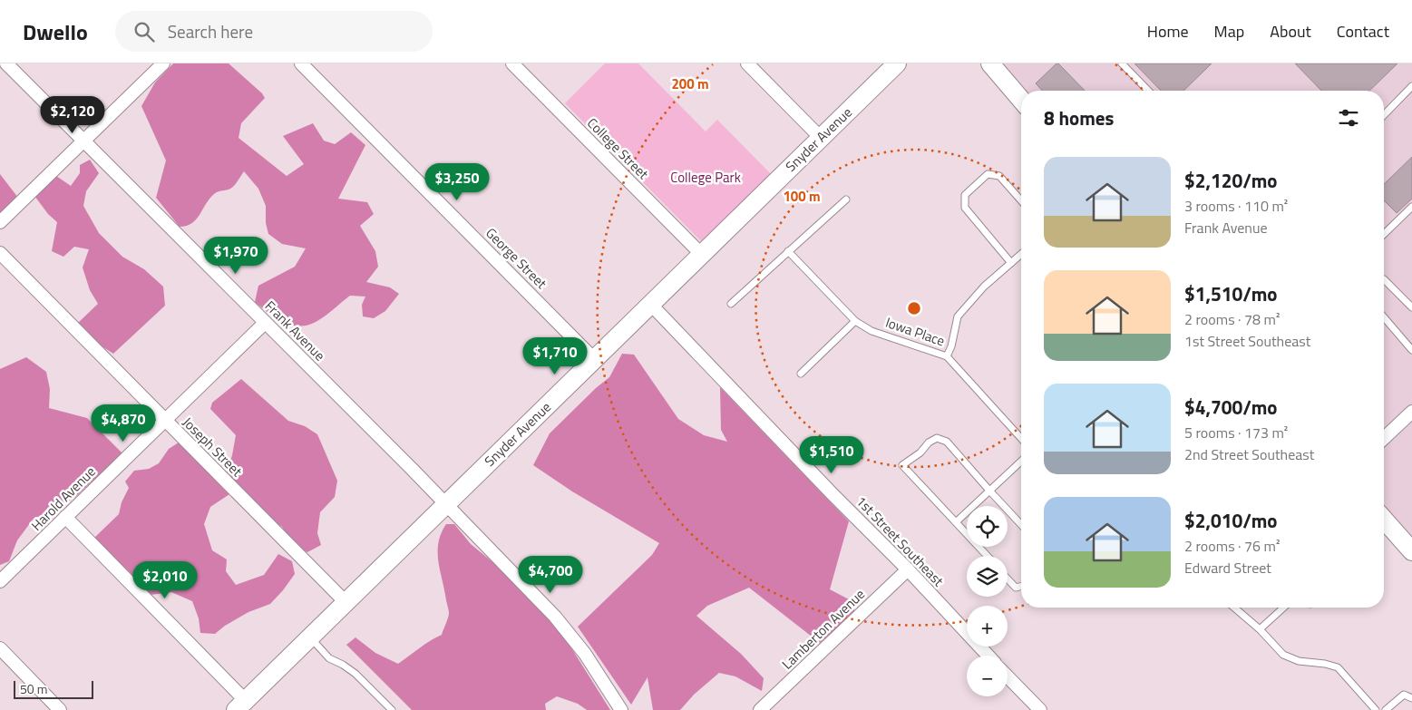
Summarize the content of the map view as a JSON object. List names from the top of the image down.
{
  "streets": {
    "main road": ["Snyder Avenue"],
    "street": [
      "College Street",
      "George Street",
      "Frank Avenue",
      "Joseph Street",
      "Harold Avenue",
      "1st Street Southeast",
      "Lamberton Avenue"
    ],
    "lane": ["Iowa Place"]
  },
  "crossings": [
    ["Snyder Avenue", "College Street"],
    ["Snyder Avenue", "George Street"],
    ["Snyder Avenue", "Frank Avenue"],
    ["Snyder Avenue", "Joseph Street"],
    ["Snyder Avenue", "1st Street Southeast"],
    ["Frank Avenue", "Harold Avenue"],
    ["Joseph Street", "Harold Avenue"],
    ["1st Street Southeast", "Lamberton Avenue"]
  ],
  "parks": ["College Park"],
  "scale_bar": "50 m",
  "page": {
    "header": "Dwello",
    "search": "Search here",
    "nav": [
      "Home",
      "Map",
      "About",
      "Contact"
    ],
    "heading": "8 homes",
    "price": [
      "$2,120",
      "$3,250",
      "$1,970",
      "$1,710",
      "$4,870",
      "$1,510",
      "$4,700",
      "$2,010"
    ],
    "list": [
      {
        "name": "$2,120/mo",
        "note": "3 rooms · 110 m² · Frank Avenue"
      },
      {
        "name": "$1,510/mo",
        "note": "2 rooms · 78 m² · 1st Street Southeast"
      },
      {
        "name": "$4,700/mo",
        "note": "5 rooms · 173 m² · 2nd Street Southeast"
      },
      {
        "name": "$2,010/mo",
        "note": "2 rooms · 76 m² · Edward Street"
      }
    ],
    "map_buttons": ["+", "−"],
    "scale": "50 m"
  },
  "rings": ["200 m", "100 m"]
}
